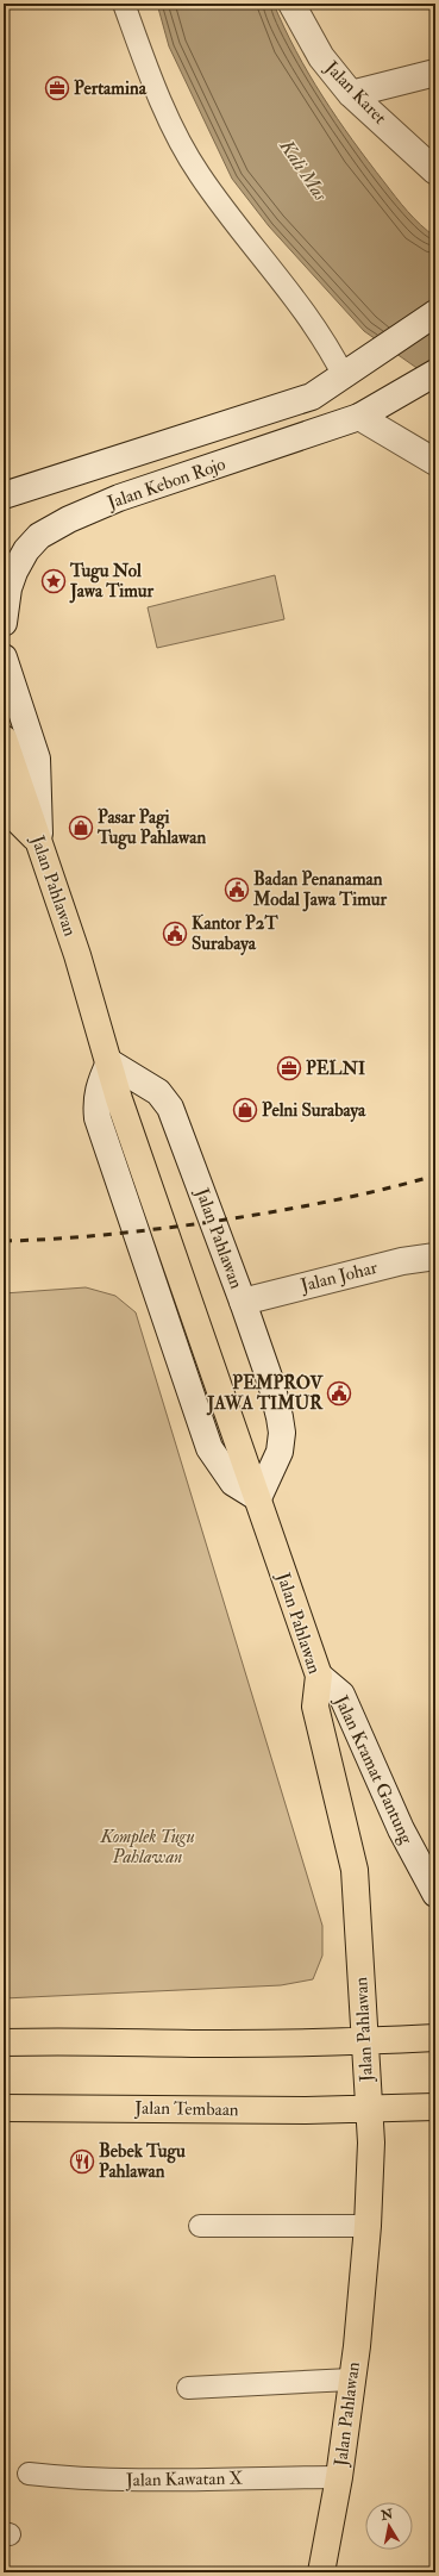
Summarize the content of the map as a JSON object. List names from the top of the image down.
{
  "streets": {
    "main road": [
      "Jalan Karet",
      "Jalan Kebon Rojo",
      "Jalan Pahlawan",
      "Jalan Johar",
      "Jalan Kramat Gantung",
      "Jalan Tembaan"
    ],
    "street": ["Jalan Kawatan X"]
  },
  "crossings": [
    ["Jalan Pahlawan", "Jalan Johar"],
    ["Jalan Pahlawan", "Jalan Kramat Gantung"],
    ["Jalan Pahlawan", "Jalan Tembaan"],
    ["Jalan Pahlawan", "Jalan Kawatan X"]
  ],
  "water": ["Kali Mas"],
  "parks": ["Komplek Tugu Pahlawan"],
  "places": {
    "office": ["Pertamina", "PELNI"],
    "place": ["Tugu Nol Jawa Timur"],
    "shop": ["Pasar Pagi Tugu Pahlawan", "Pelni Surabaya"],
    "public building": ["Badan Penanaman Modal Jawa Timur", "Kantor P2T Surabaya", "PEMPROV JAWA TIMUR"],
    "restaurant": ["Bebek Tugu Pahlawan"]
  },
  "north": "top"
}
